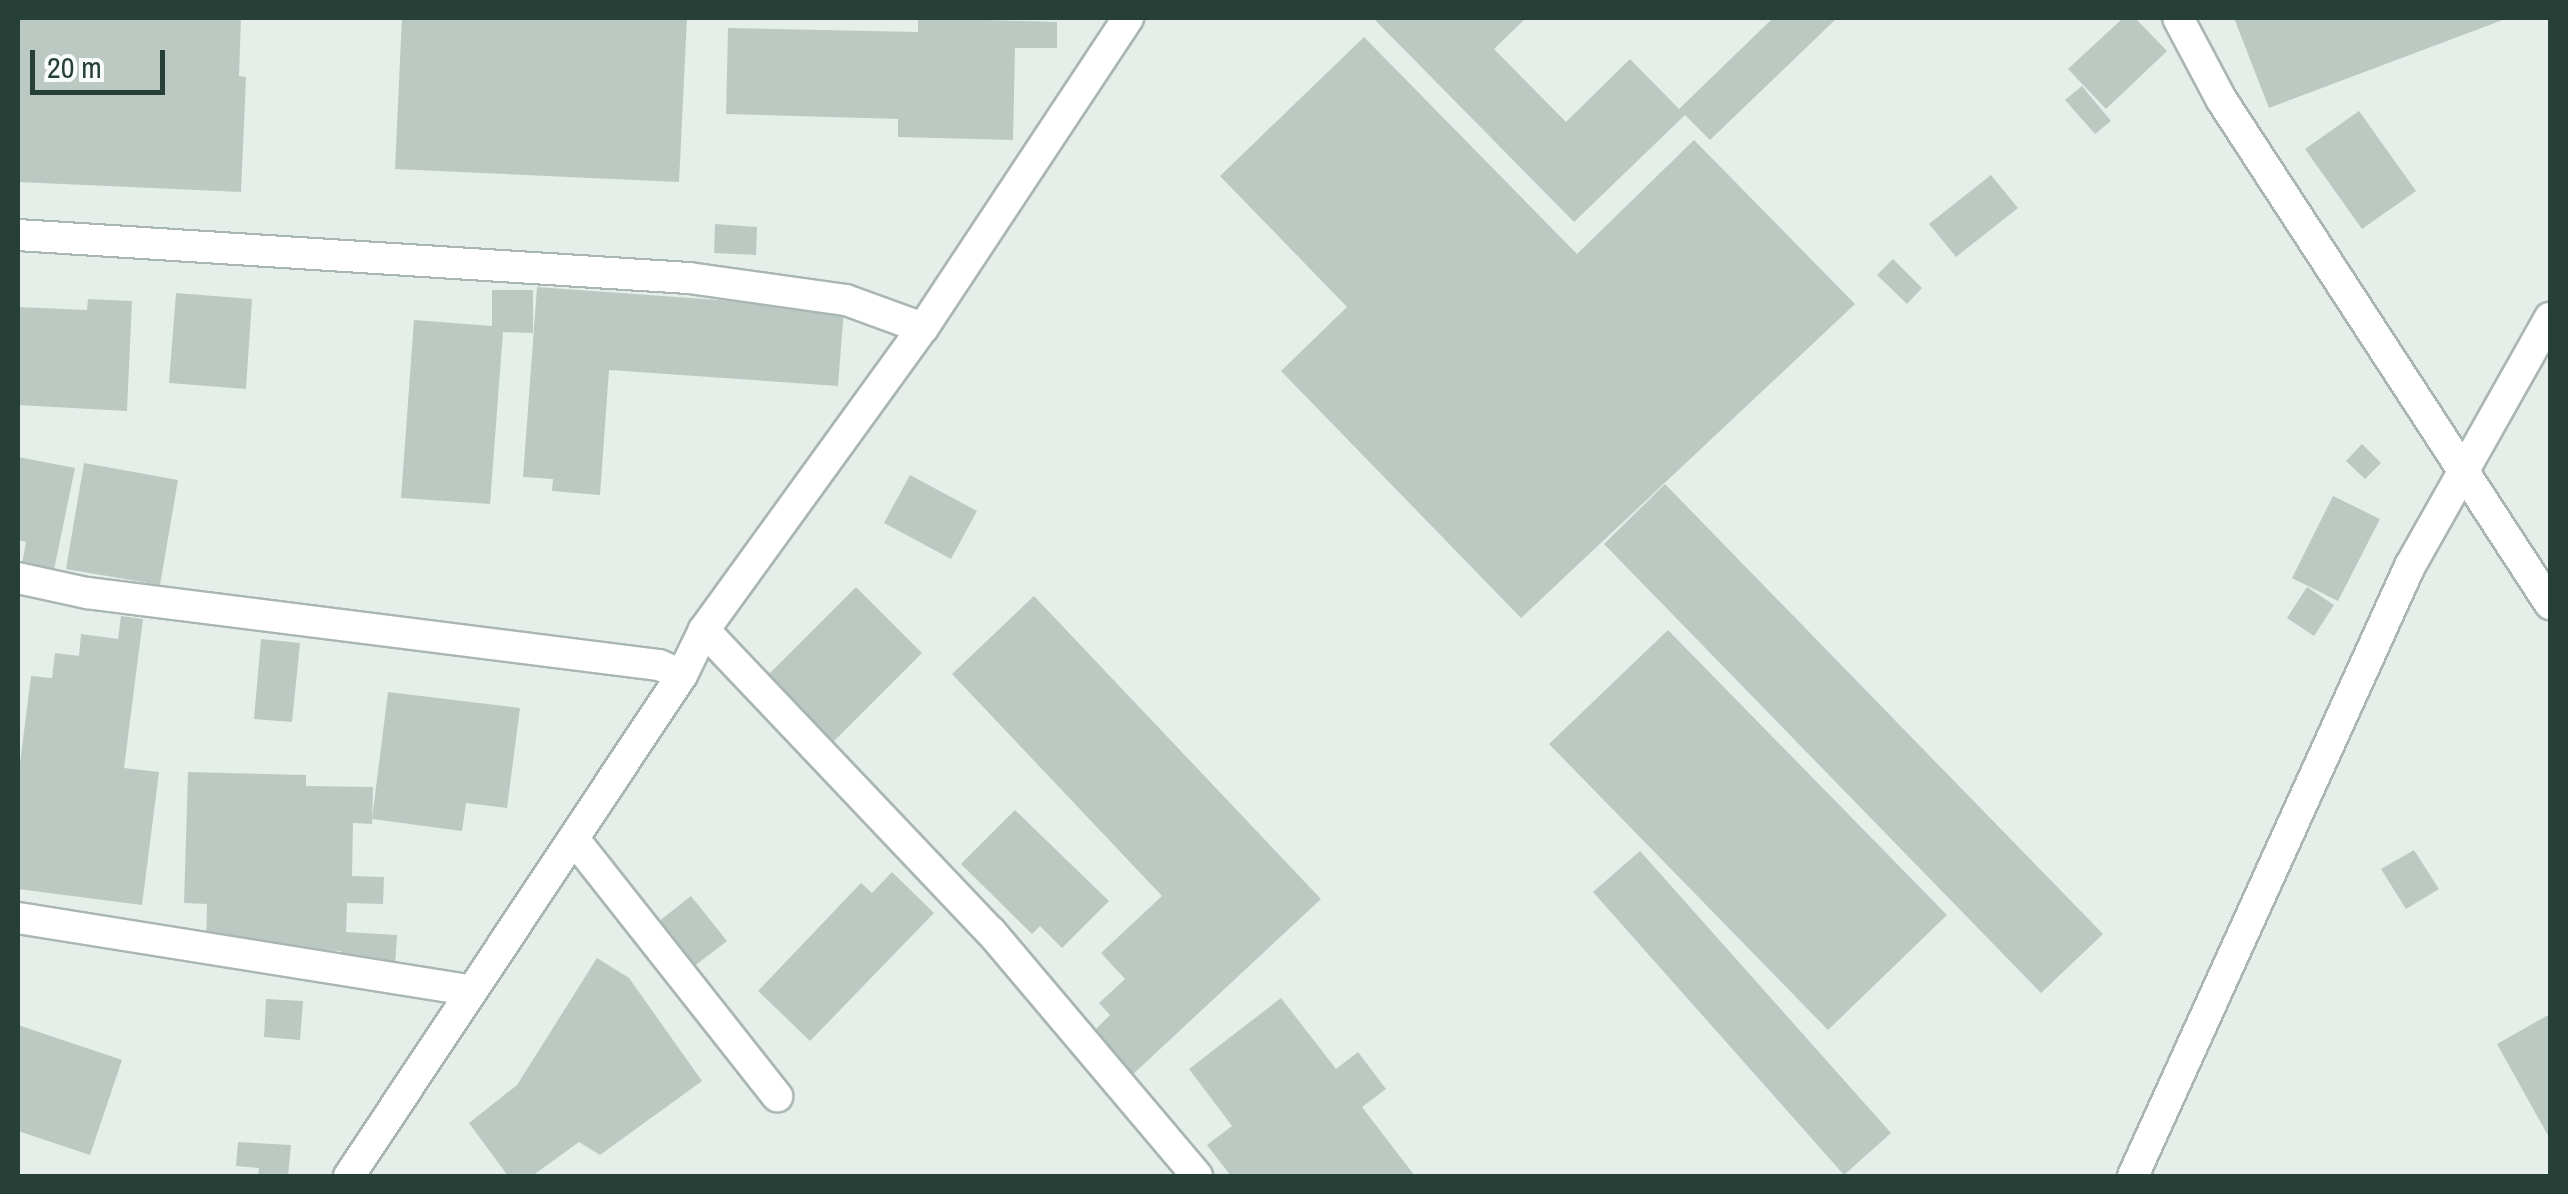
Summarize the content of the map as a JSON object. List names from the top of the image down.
{
  "scale_bar": "20 m"
}
